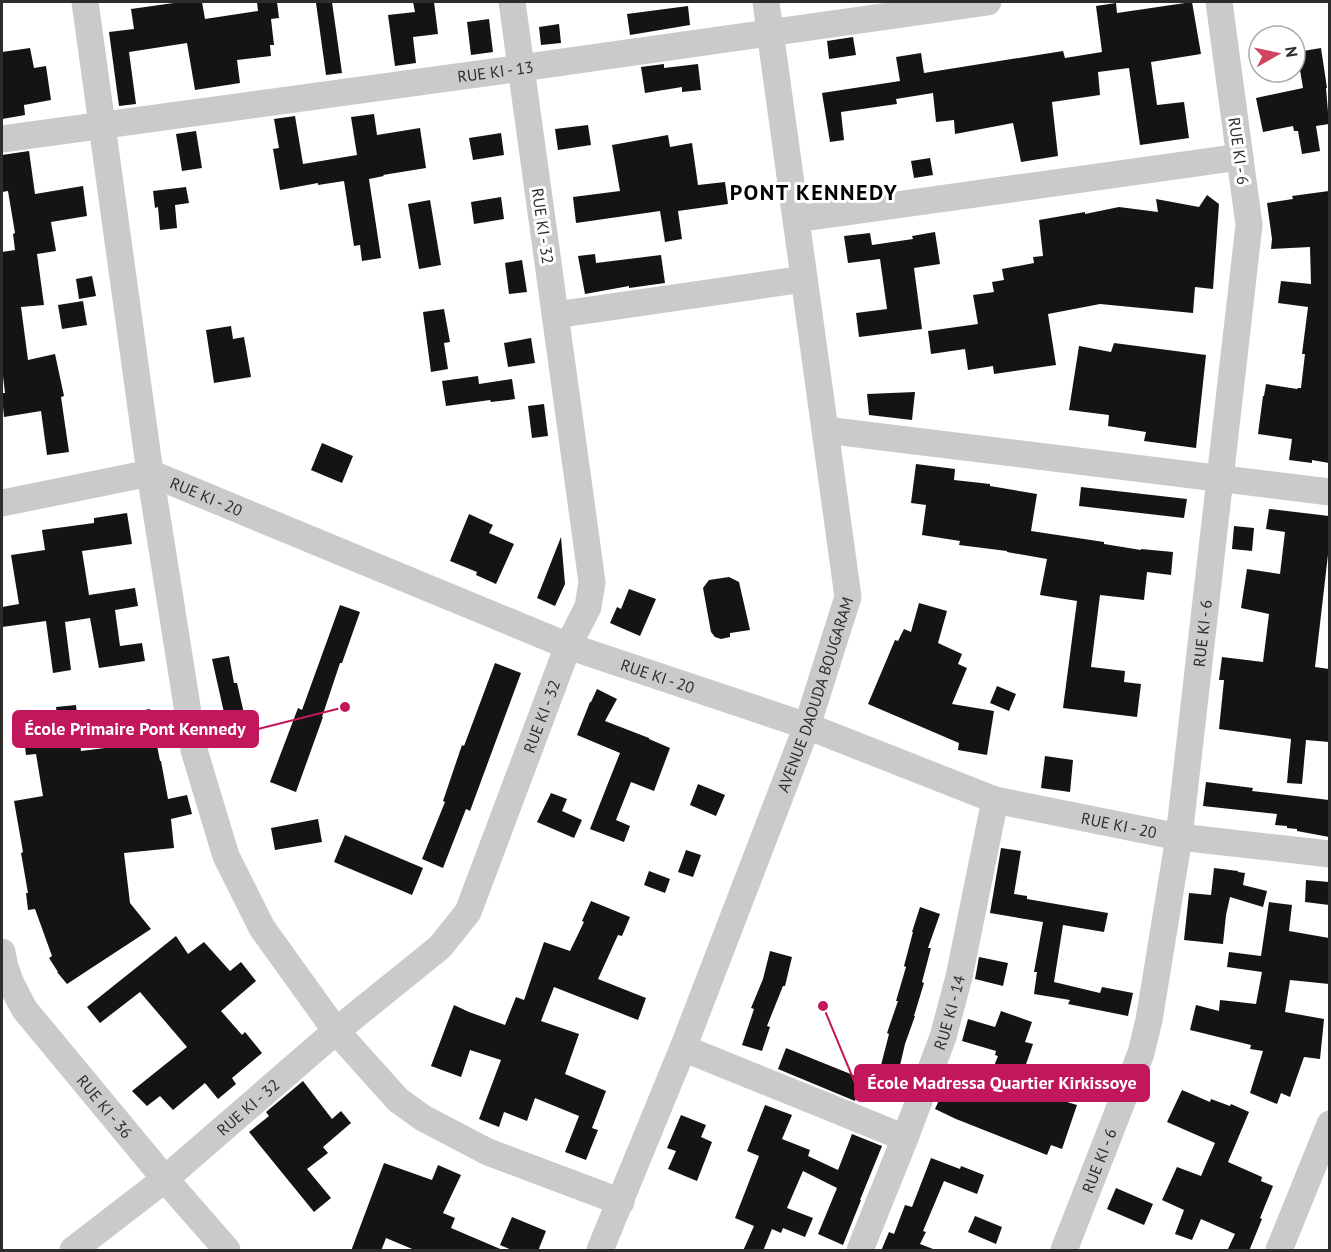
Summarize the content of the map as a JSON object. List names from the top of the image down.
{
  "streets": {
    "street": [
      "RUE KI - 13",
      "RUE KI - 6",
      "RUE KI - 32",
      "RUE KI - 20",
      "AVENUE DAOUDA BOUGARAM",
      "RUE KI - 14",
      "RUE KI - 36"
    ]
  },
  "crossings": [
    ["RUE KI - 13", "RUE KI - 32"],
    ["RUE KI - 13", "AVENUE DAOUDA BOUGARAM"],
    ["RUE KI - 6", "RUE KI - 20"],
    ["RUE KI - 32", "RUE KI - 20"],
    ["RUE KI - 32", "RUE KI - 36"],
    ["RUE KI - 20", "AVENUE DAOUDA BOUGARAM"],
    ["RUE KI - 20", "RUE KI - 14"]
  ],
  "districts": ["PONT KENNEDY"],
  "places": ["École Primaire Pont Kennedy", "École Madressa Quartier Kirkissoye"],
  "north": "right"
}
